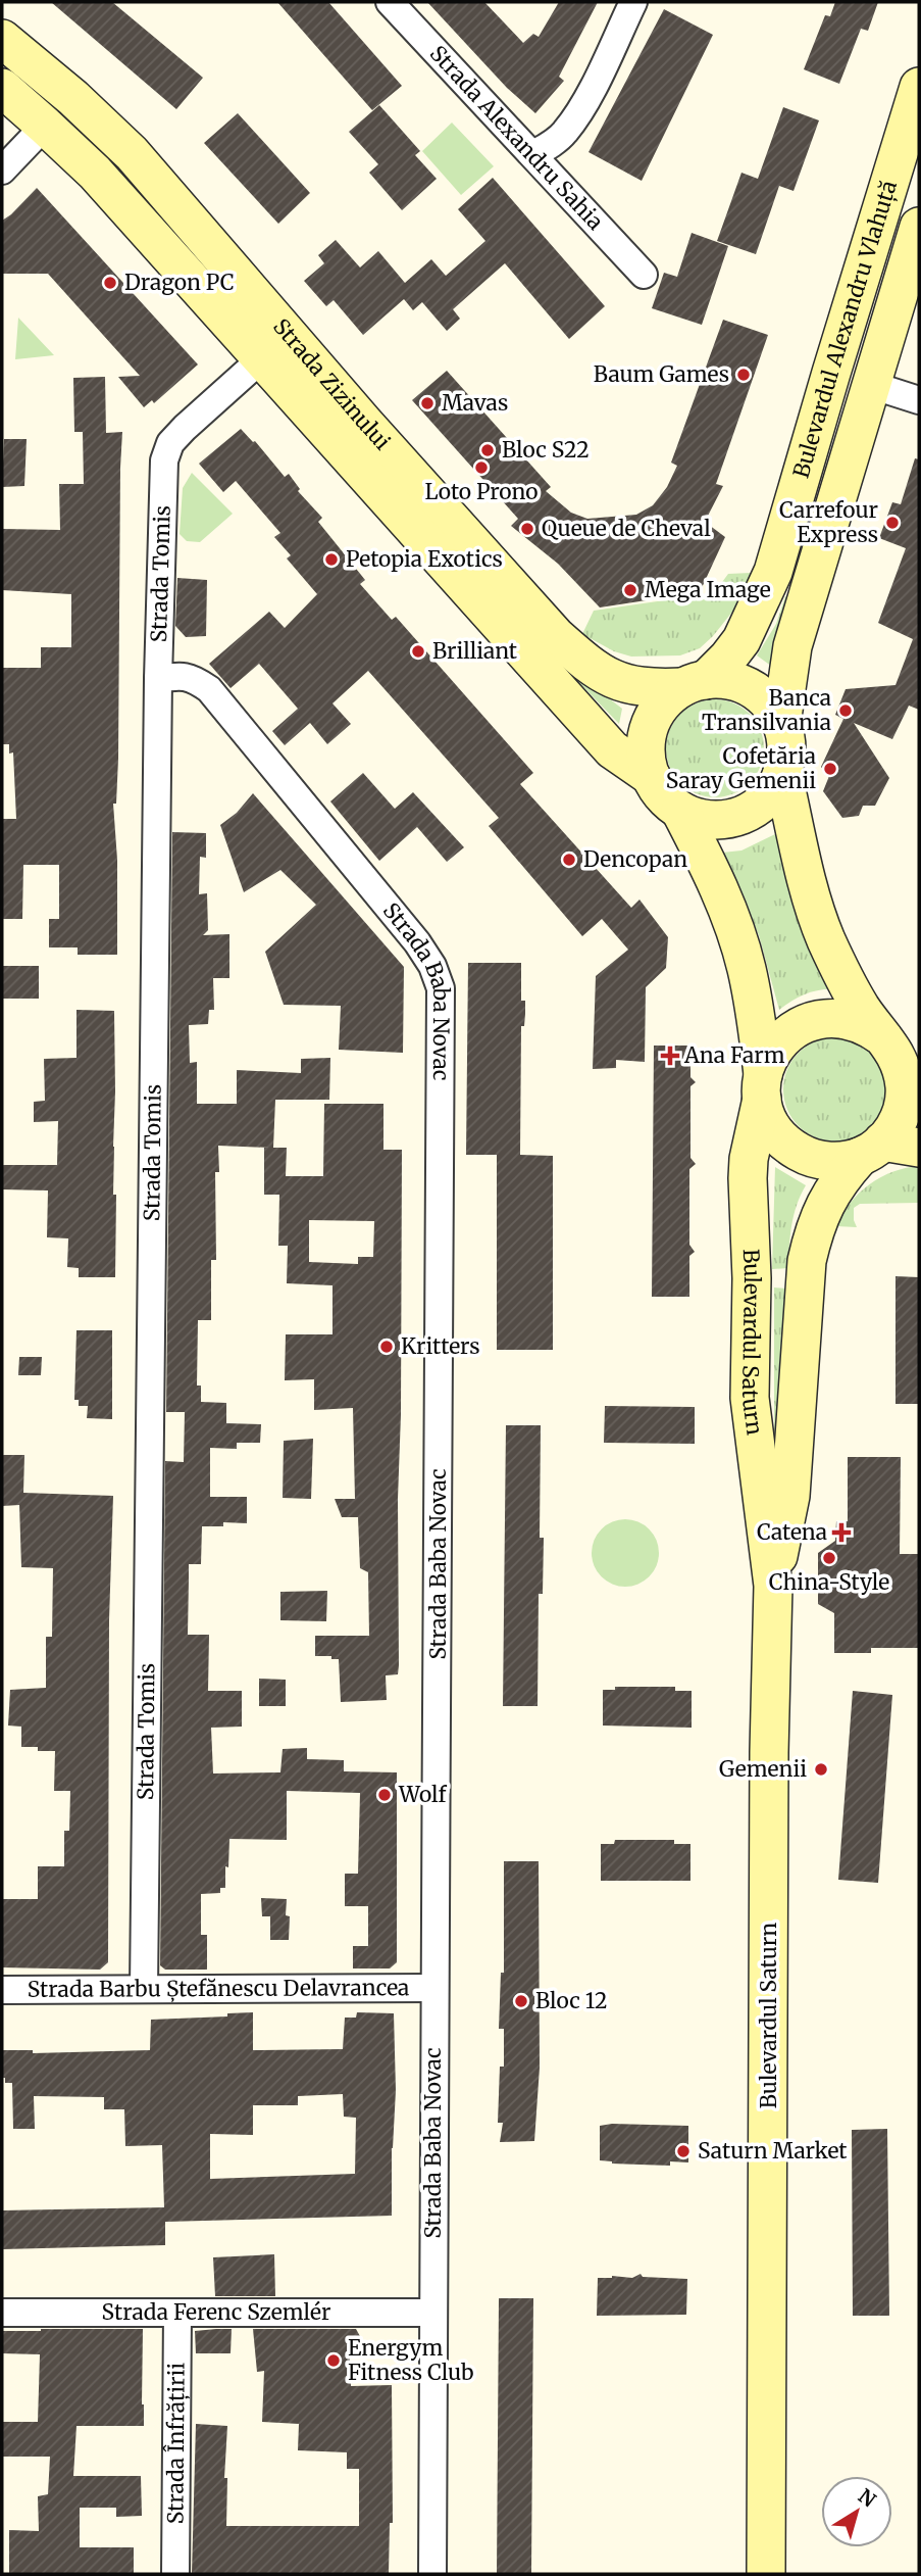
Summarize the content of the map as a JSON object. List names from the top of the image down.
{
  "streets": {
    "main road": ["Bulevardul Alexandru Vlahuță", "Strada Zizinului", "Bulevardul Saturn"],
    "street": [
      "Strada Alexandru Sahia",
      "Strada Tomis",
      "Strada Baba Novac",
      "Strada Barbu Ștefănescu Delavrancea",
      "Strada Ferenc Szemlér",
      "Strada Înfrățirii"
    ]
  },
  "crossings": [
    ["Bulevardul Alexandru Vlahuță", "Strada Zizinului"],
    ["Strada Zizinului", "Strada Tomis"],
    ["Strada Tomis", "Strada Baba Novac"],
    ["Strada Tomis", "Strada Barbu Ștefănescu Delavrancea"],
    ["Strada Baba Novac", "Strada Barbu Ștefănescu Delavrancea"],
    ["Strada Baba Novac", "Strada Ferenc Szemlér"],
    ["Strada Ferenc Szemlér", "Strada Înfrățirii"]
  ],
  "places": {
    "other": [
      "Dragon PC",
      "Baum Games",
      "Mavas",
      "Bloc S22",
      "Loto Prono",
      "Carrefour Express",
      "Queue de Cheval",
      "Petopia Exotics",
      "Mega Image",
      "Brilliant",
      "Banca Transilvania",
      "Cofetăria Saray Gemenii",
      "Dencopan",
      "Kritters",
      "China-Style",
      "Gemenii",
      "Wolf",
      "Bloc 12",
      "Saturn Market",
      "Energym Fitness Club"
    ],
    "health": ["Ana Farm", "Catena"]
  },
  "north": "top right"
}
